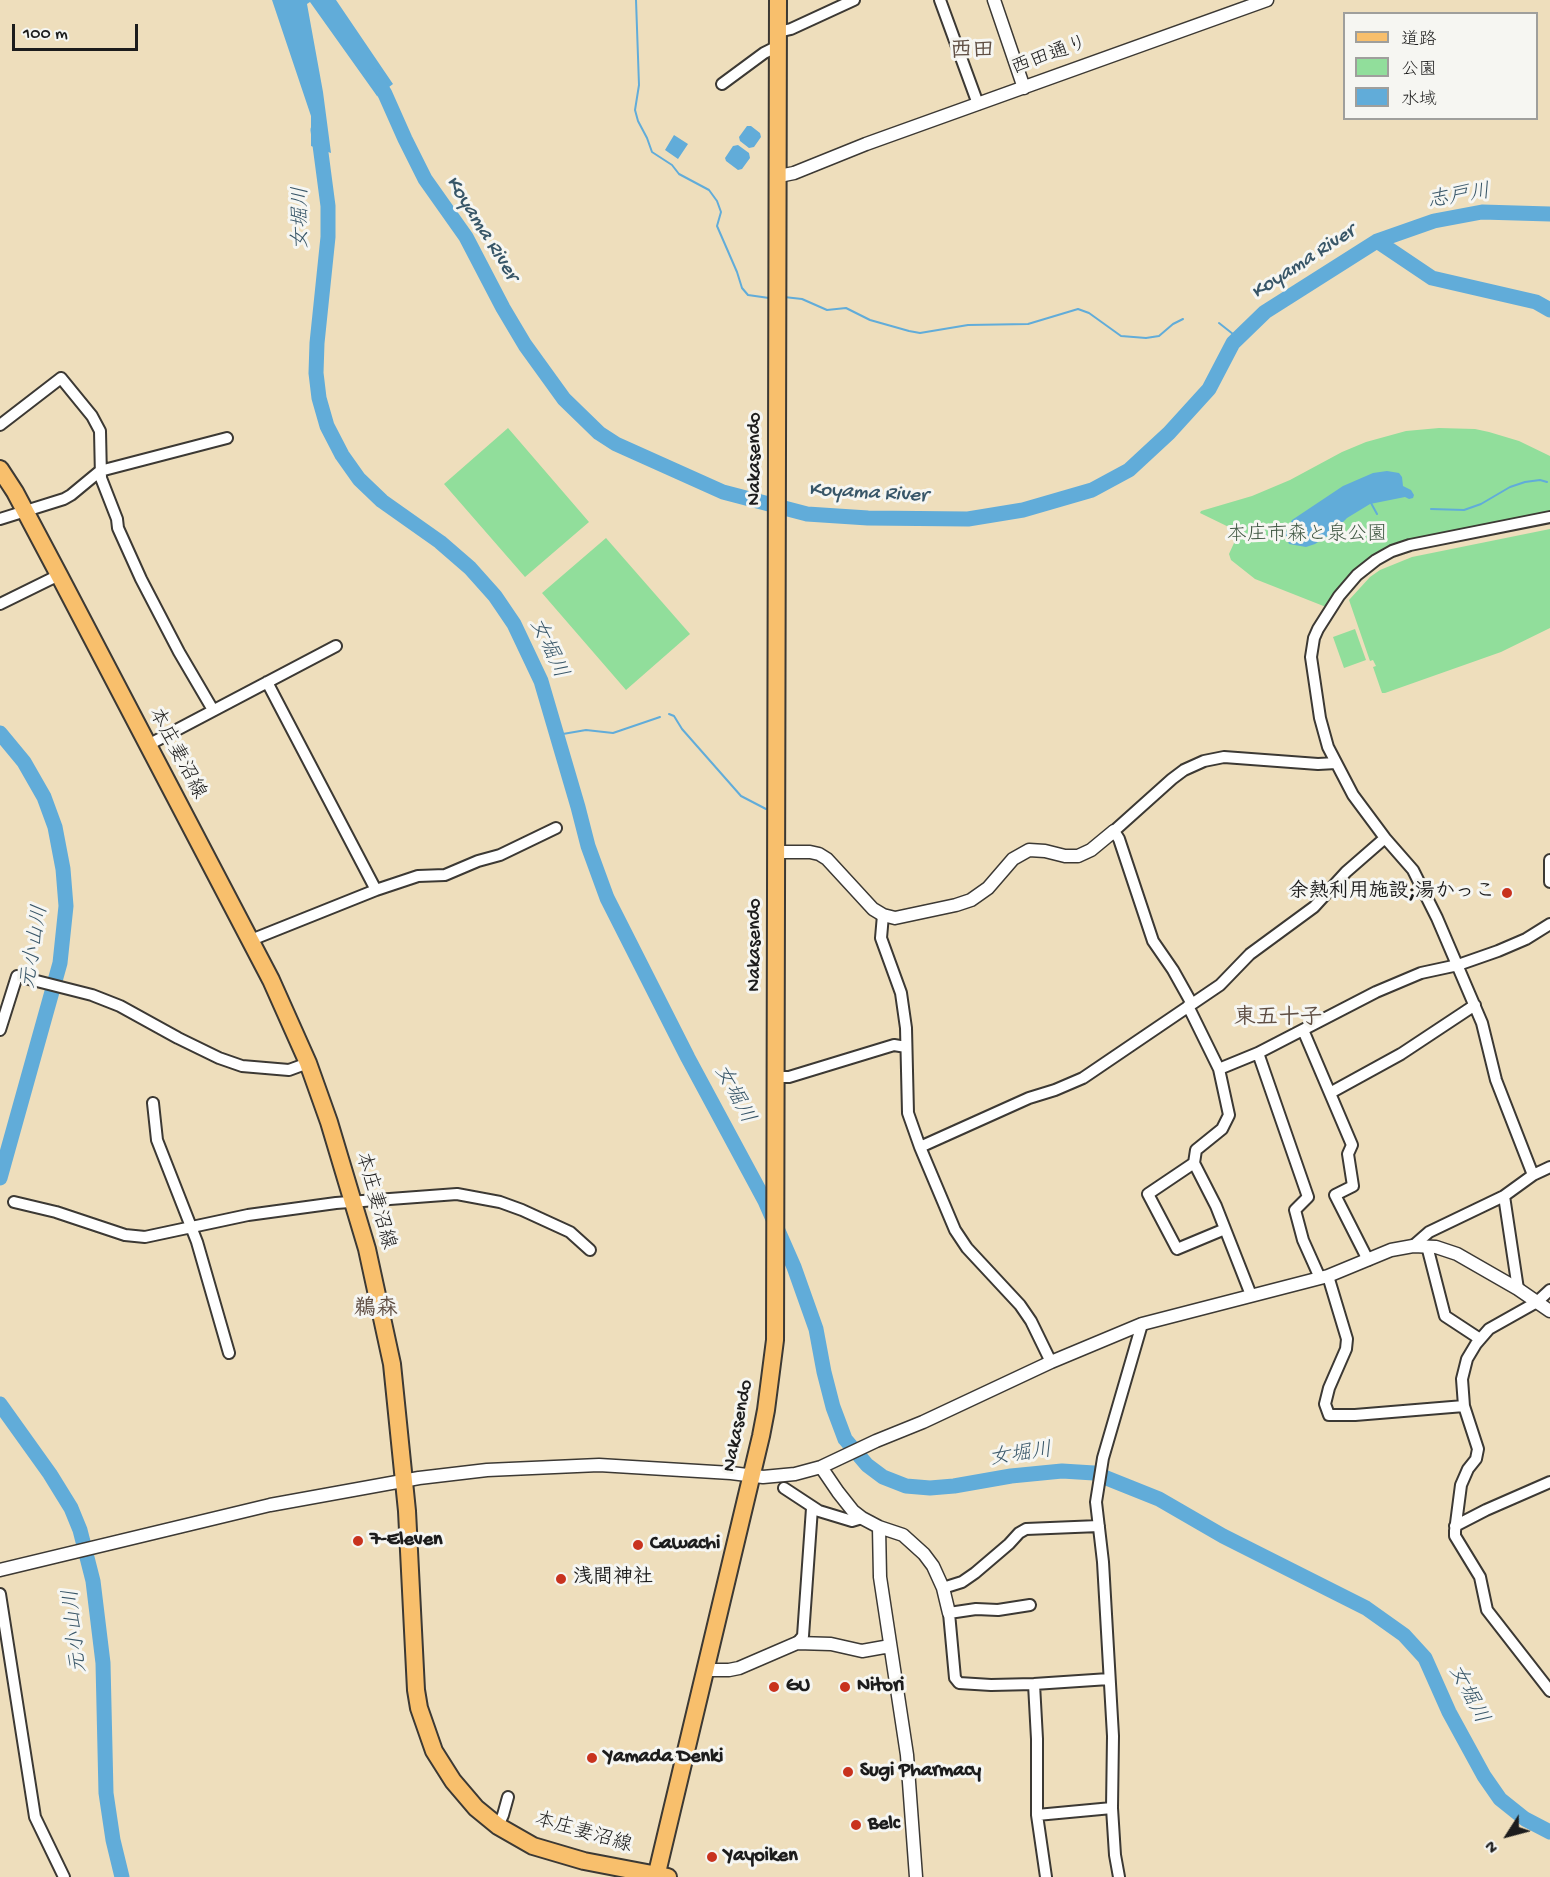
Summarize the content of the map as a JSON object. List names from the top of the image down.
{
  "streets": {
    "main road": ["Nakasendo", "本庄妻沼線"],
    "street": ["西田通り"]
  },
  "crossings": [
    ["西田通り", "Nakasendo"],
    ["Nakasendo", "本庄妻沼線"]
  ],
  "districts": ["西田", "東五十子", "鵜森"],
  "water": [
    "志戸川",
    "女堀川",
    "Koyama River",
    "元小山川"
  ],
  "parks": ["本庄市森と泉公園"],
  "places": [
    "余熱利用施設;湯かっこ",
    "7-Eleven",
    "Cawachi",
    "浅間神社",
    "GU",
    "Nitori",
    "Yamada Denki",
    "Sugi Pharmacy",
    "Belc",
    "Yayoiken"
  ],
  "legend": ["道路", "公園", "水域"],
  "scale_bar": "100 m",
  "north": "bottom left"
}
